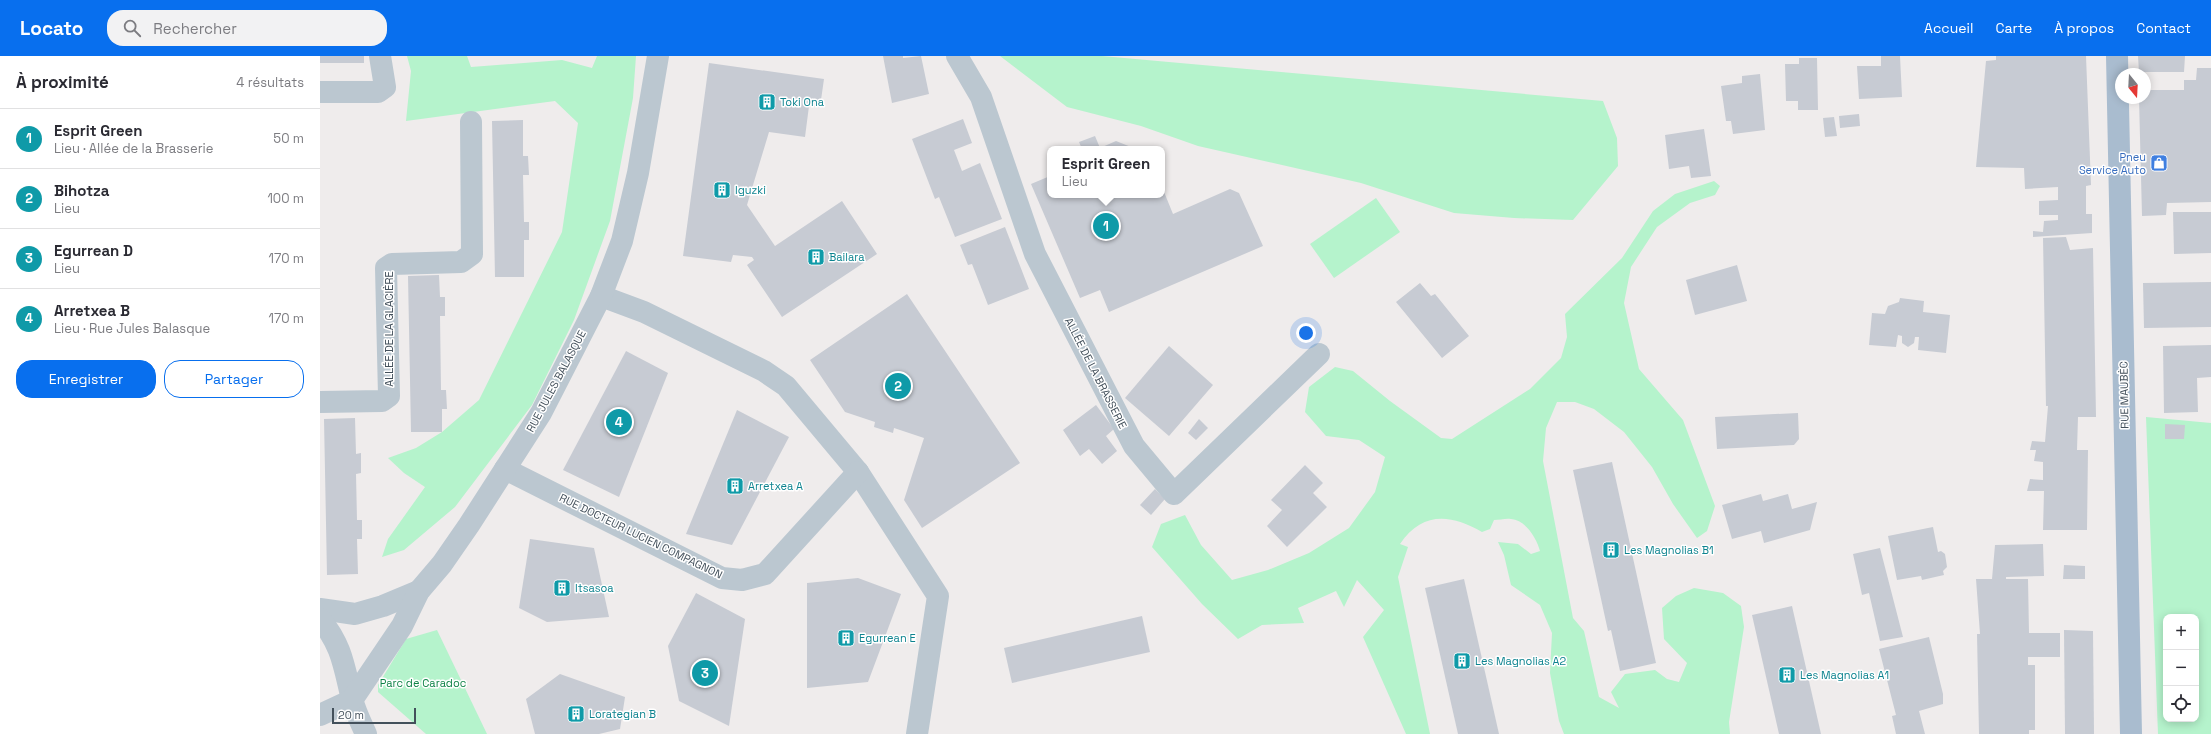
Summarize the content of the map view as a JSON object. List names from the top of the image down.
{
  "streets": {
    "main road": ["RUE MAUBÈC"],
    "street": [
      "ALLÉE DE LA GLACIÈRE",
      "ALLÉE DE LA BRASSERIE",
      "RUE JULES BALASQUE",
      "RUE DOCTEUR LUCIEN COMPAGNON"
    ]
  },
  "crossings": [
    ["RUE JULES BALASQUE", "RUE DOCTEUR LUCIEN COMPAGNON"]
  ],
  "parks": ["Parc de Caradoc"],
  "places": {
    "building": [
      "Toki Ona",
      "Iguzki",
      "Bailara",
      "Arretxea A",
      "Les Magnolias B1",
      "Itsasoa",
      "Egurrean E",
      "Les Magnolias A2",
      "Les Magnolias A1",
      "Lorategian B"
    ],
    "shop": ["Pneu Service Auto"]
  },
  "scale_bar": "20 m",
  "north": "bottom",
  "page": {
    "header": "Locato",
    "search": "Rechercher",
    "nav": [
      "Accueil",
      "Carte",
      "À propos",
      "Contact"
    ],
    "heading": ["À proximité", "4 résultats"],
    "list": [
      {
        "mark": "1",
        "name": "Esprit Green",
        "note": "Lieu · Allée de la Brasserie",
        "value": "50 m"
      },
      {
        "mark": "2",
        "name": "Bihotza",
        "note": "Lieu",
        "value": "100 m"
      },
      {
        "mark": "3",
        "name": "Egurrean D",
        "note": "Lieu",
        "value": "170 m"
      },
      {
        "mark": "4",
        "name": "Arretxea B",
        "note": "Lieu · Rue Jules Balasque",
        "value": "170 m"
      }
    ],
    "popup": ["Esprit Green", "Lieu"],
    "pins": [
      "1",
      "2",
      "4",
      "3"
    ],
    "buttons": ["Enregistrer", "Partager"],
    "map_buttons": ["+", "−"],
    "scale": "20 m"
  }
}
